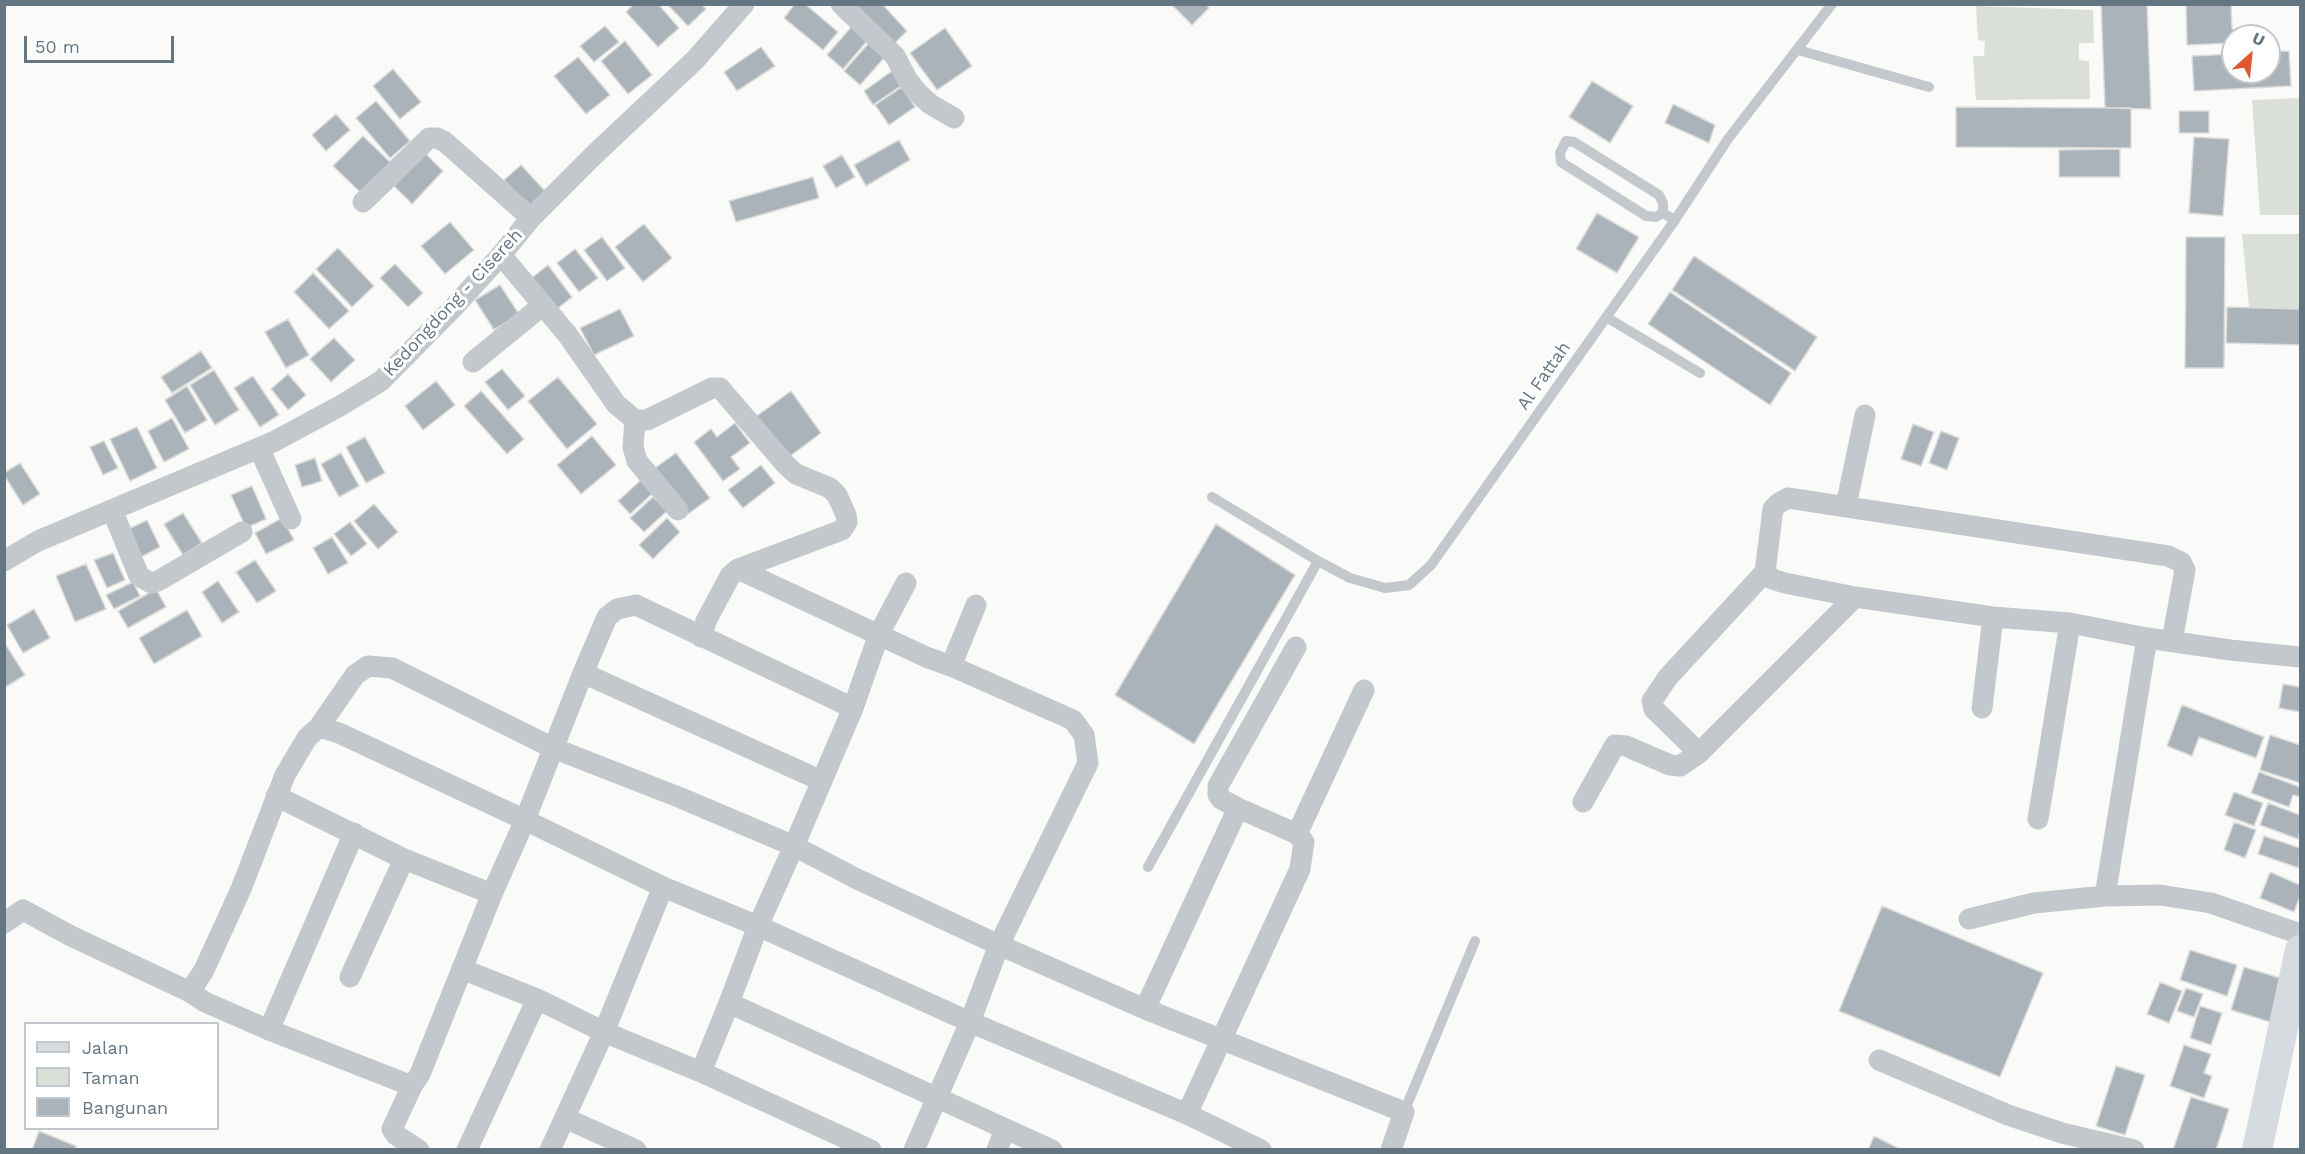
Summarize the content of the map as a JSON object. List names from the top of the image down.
{
  "streets": {
    "street": ["Kedongdong - Cisereh"],
    "lane": ["Al Fattah"]
  },
  "legend": ["Jalan", "Taman", "Bangunan"],
  "scale_bar": "50 m",
  "north": "top right"
}
